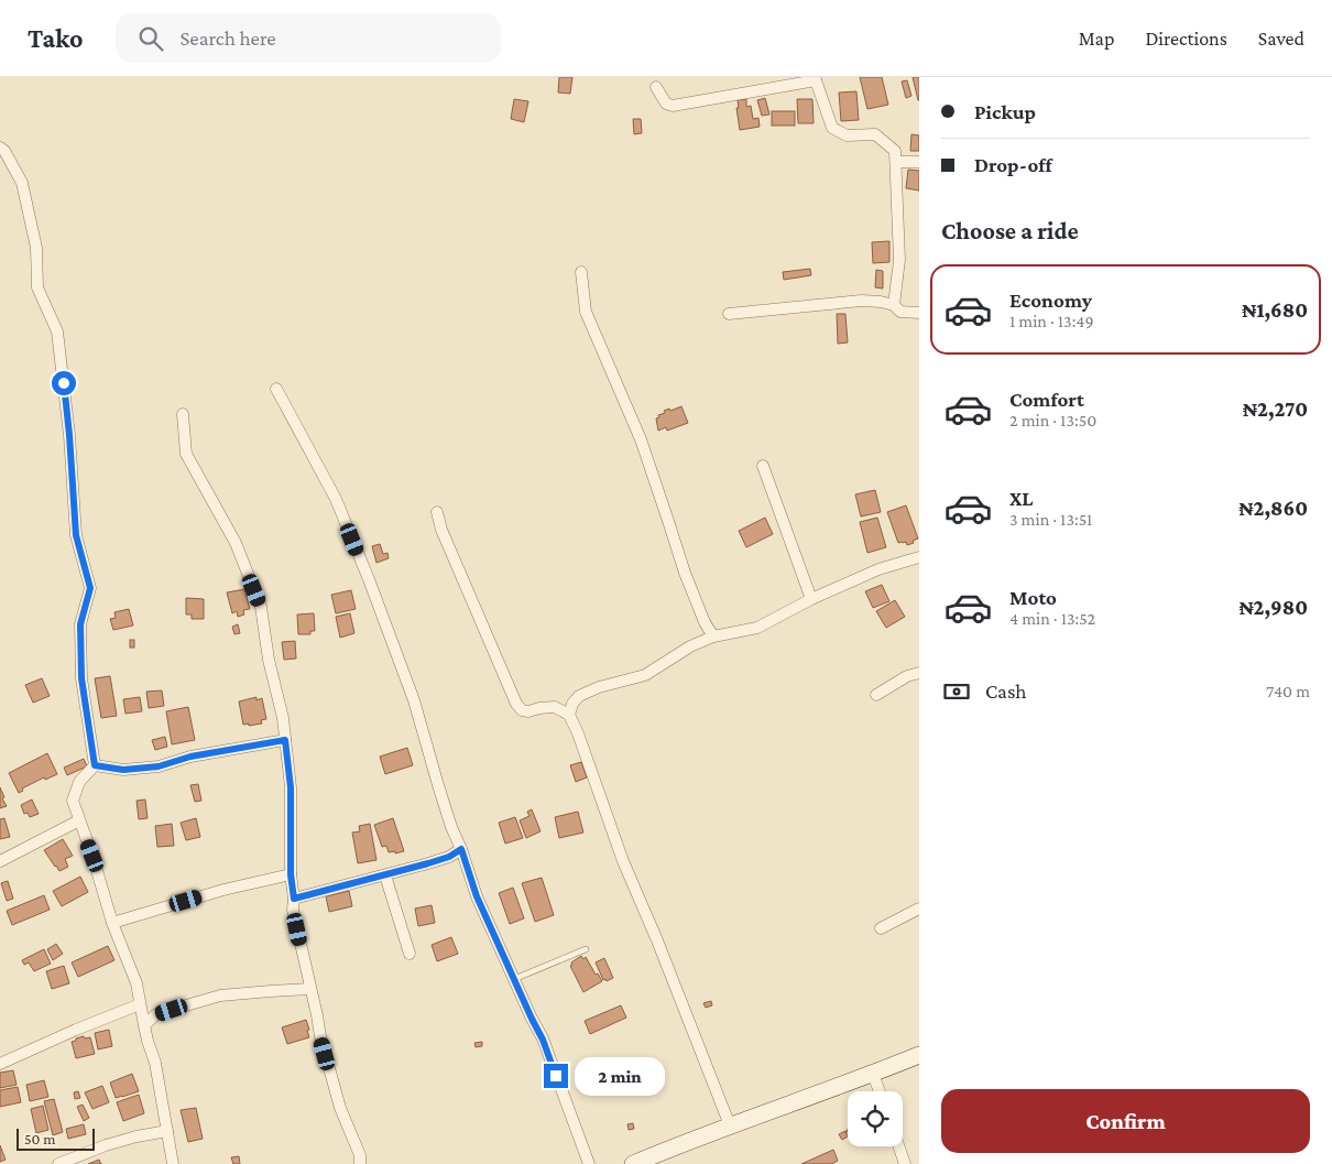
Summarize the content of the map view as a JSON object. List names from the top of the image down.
{
  "scale_bar": "50 m",
  "page": {
    "header": "Tako",
    "search": "Search here",
    "nav": ["Map", "Directions", "Saved"],
    "banner": ["Pickup", "Drop-off"],
    "heading": "Choose a ride",
    "list": [
      {
        "name": "Economy",
        "note": "1 min · 13:49",
        "value": "₦1,680"
      },
      {
        "name": "Comfort",
        "note": "2 min · 13:50",
        "value": "₦2,270"
      },
      {
        "name": "XL",
        "note": "3 min · 13:51",
        "value": "₦2,860"
      },
      {
        "name": "Moto",
        "note": "4 min · 13:52",
        "value": "₦2,980"
      }
    ],
    "pay": ["Cash", "740 m"],
    "bubble": "2 min",
    "buttons": "Confirm",
    "scale": "50 m"
  }
}
